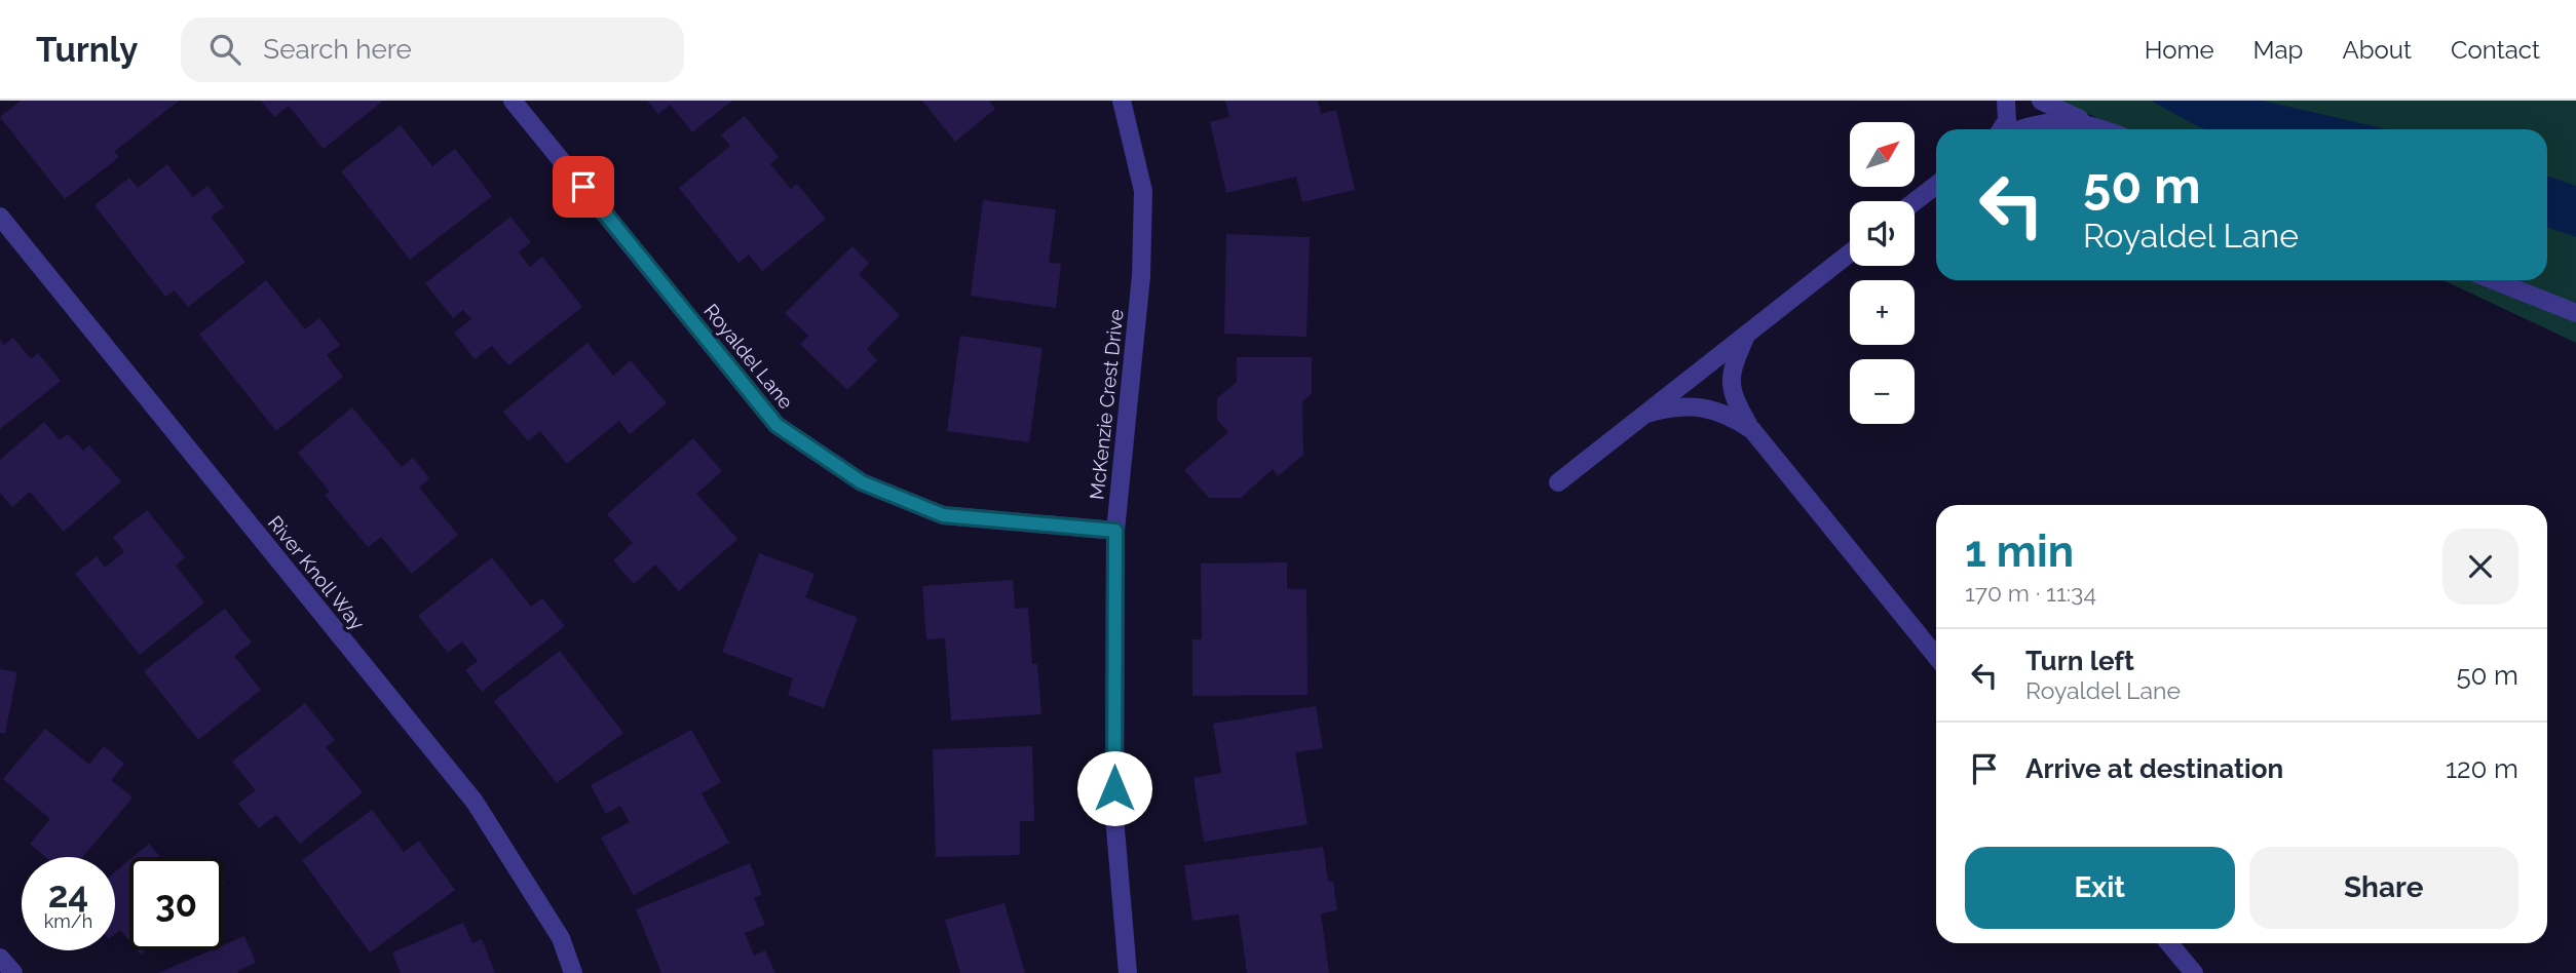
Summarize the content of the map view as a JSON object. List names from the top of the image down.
{
  "streets": {
    "street": ["Royaldel Lane", "McKenzie Crest Drive", "River Knoll Way"]
  },
  "crossings": [
    ["Royaldel Lane", "McKenzie Crest Drive"]
  ],
  "north": "top right",
  "page": {
    "header": "Turnly",
    "search": "Search here",
    "nav": [
      "Home",
      "Map",
      "About",
      "Contact"
    ],
    "map_buttons": ["+", "−"],
    "turn": ["50 m", "Royaldel Lane"],
    "heading": ["1 min", "170 m · 11:34"],
    "list": [
      {
        "name": "Turn left",
        "note": "Royaldel Lane",
        "value": "50 m"
      },
      {
        "name": "Arrive at destination",
        "value": "120 m"
      }
    ],
    "buttons": ["Exit", "Share"],
    "speed": "24 km/h",
    "limit": "30"
  }
}
